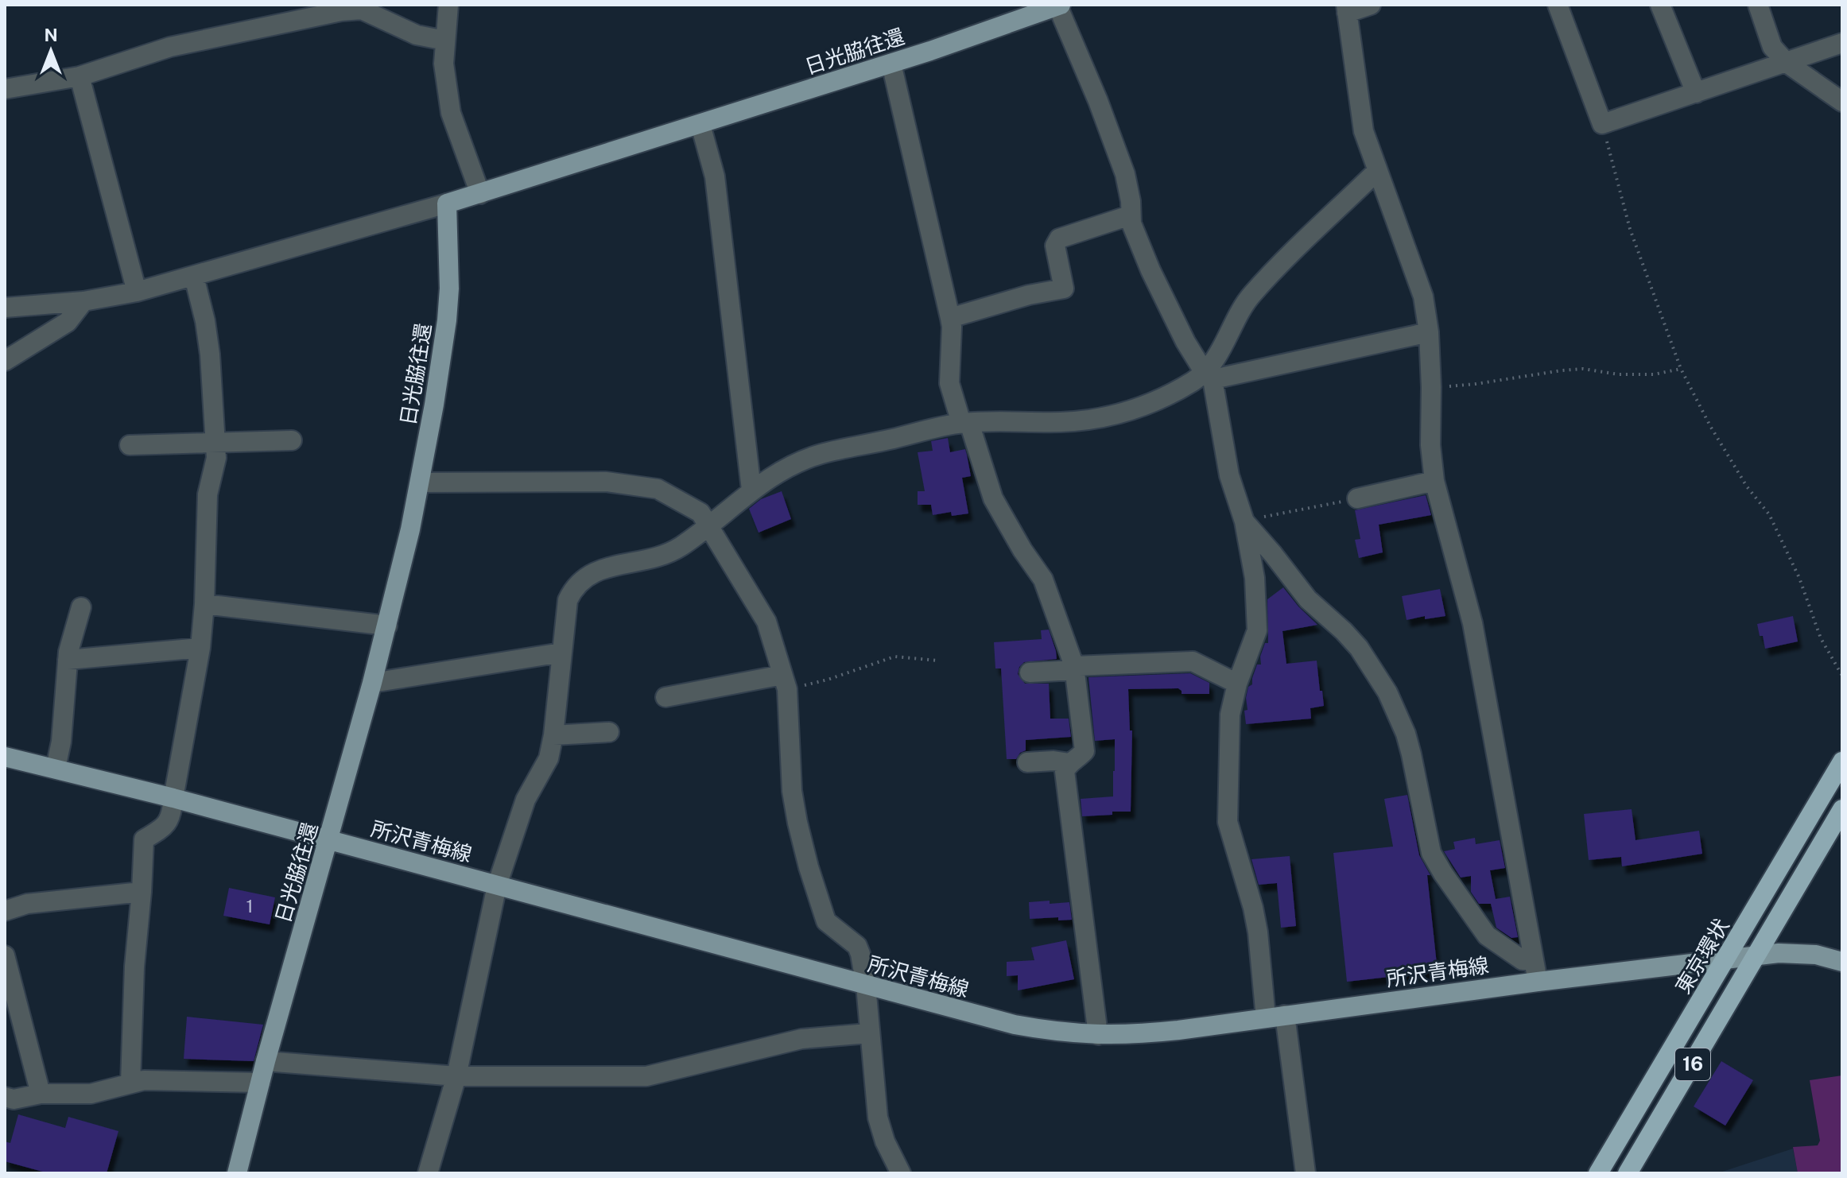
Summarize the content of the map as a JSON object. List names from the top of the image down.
{
  "streets": {
    "highway": ["東京環状", "16"],
    "main road": ["日光脇往還", "所沢青梅線"]
  },
  "crossings": [
    ["日光脇往還", "所沢青梅線"],
    ["所沢青梅線", "東京環状"],
    ["所沢青梅線", "16"]
  ],
  "house_numbers": ["1"],
  "north": "top"
}
